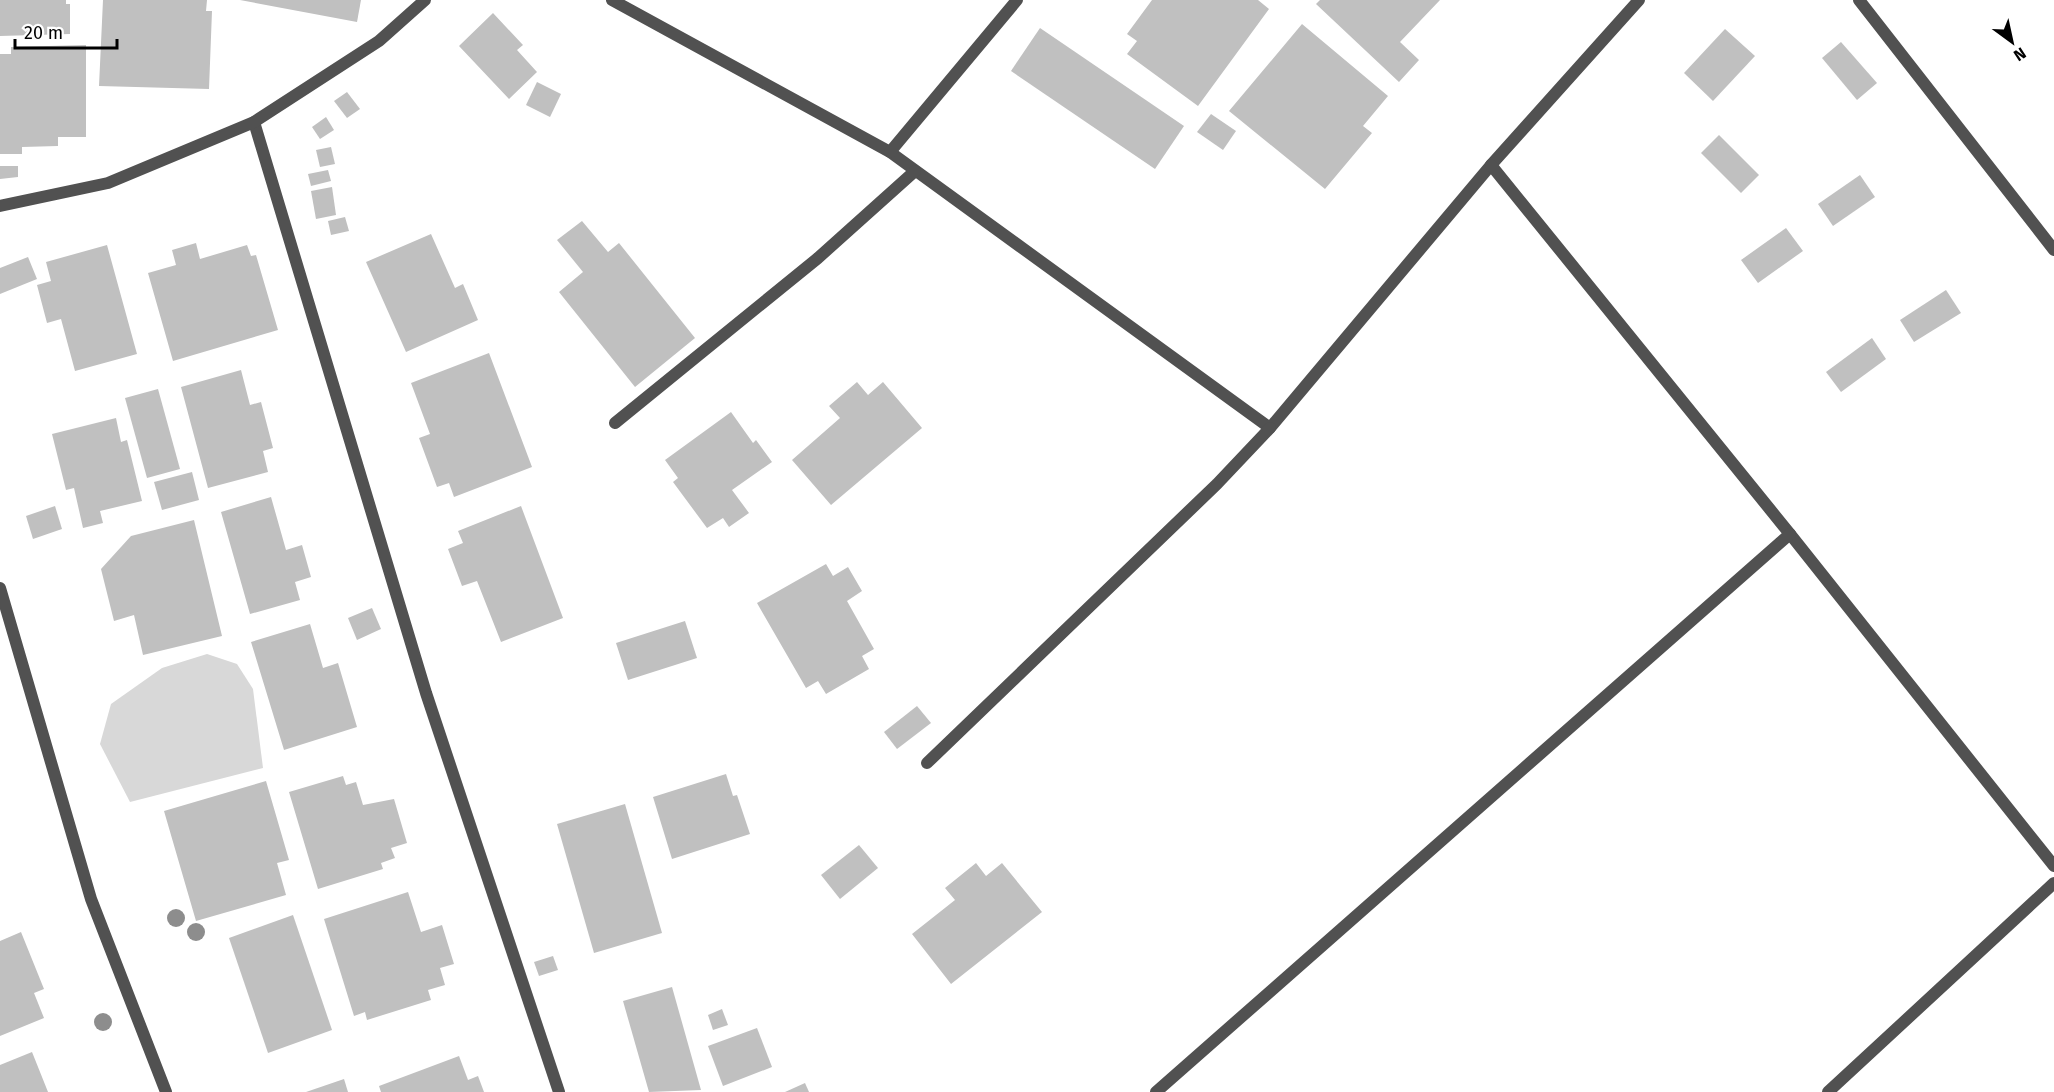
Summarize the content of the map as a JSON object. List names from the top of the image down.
{
  "scale_bar": "20 m",
  "north": "bottom right"
}
